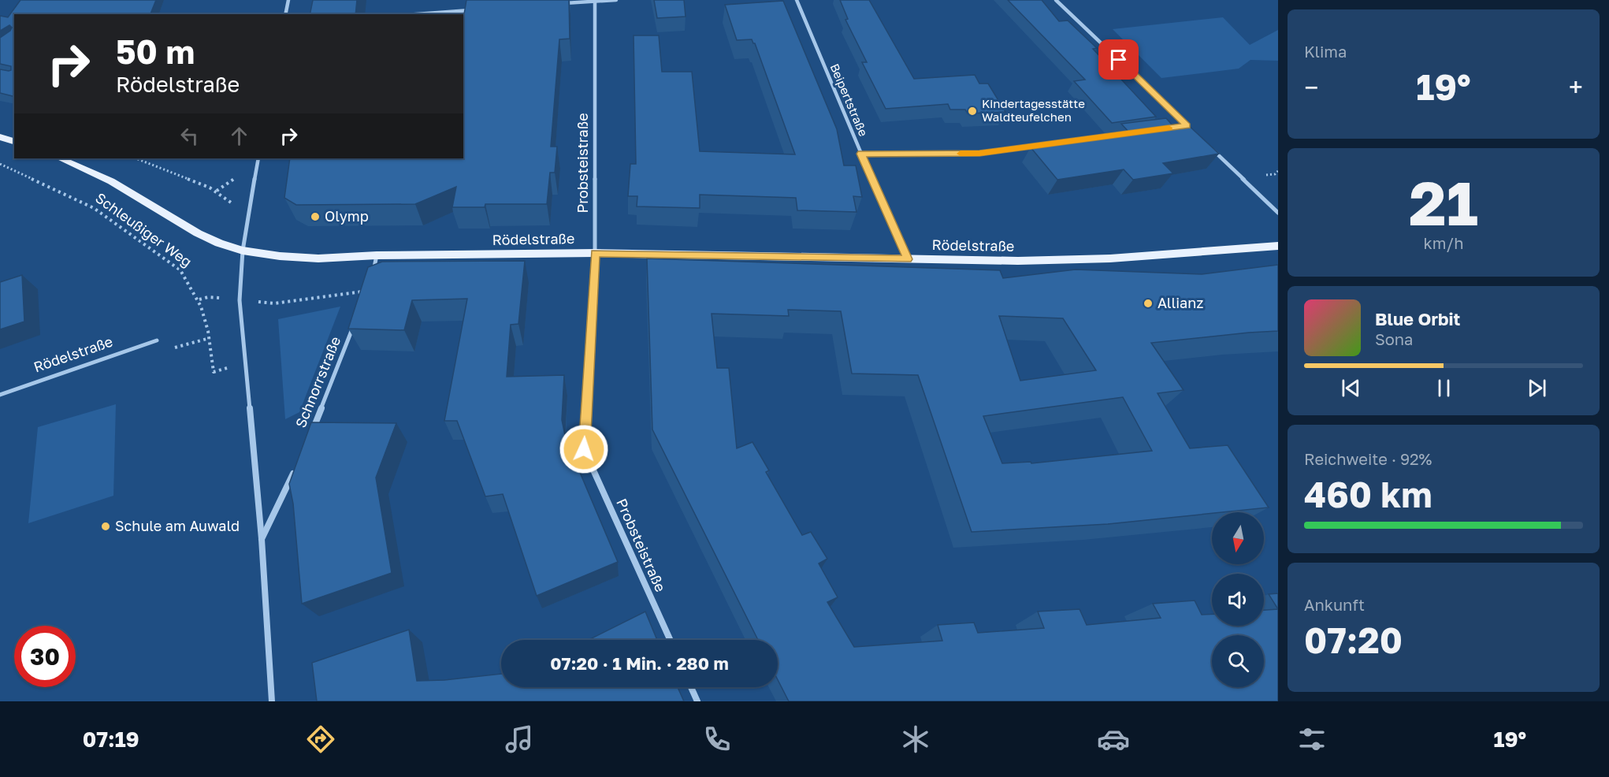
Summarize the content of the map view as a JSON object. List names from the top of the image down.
{
  "streets": {
    "main road": ["Schleußiger Weg", "Rödelstraße"],
    "street": ["Beipertstraße", "Probsteistraße", "Schnorrstraße"]
  },
  "crossings": [
    ["Beipertstraße", "Rödelstraße"],
    ["Probsteistraße", "Rödelstraße"],
    ["Schleußiger Weg", "Rödelstraße"]
  ],
  "places": [
    "Kindertagesstätte Waldteufelchen",
    "Olymp",
    "Allianz",
    "Schule am Auwald"
  ],
  "north": "bottom",
  "page": {
    "tile": [
      "Klima",
      ["21", "km/h"],
      ["Reichweite · 92%", "460 km"],
      ["Ankunft", "07:20"]
    ],
    "turn": ["50 m", "Rödelstraße"],
    "heat": ["−", "19°", "+"],
    "song": ["Blue Orbit", "Sona"],
    "limit": "30",
    "trip": "07:20 · 1 Min. · 280 m",
    "tabs": ["07:19", "19°"]
  }
}
